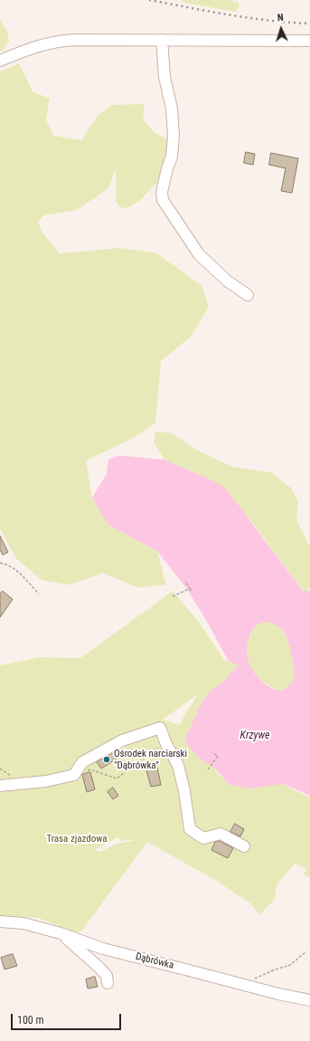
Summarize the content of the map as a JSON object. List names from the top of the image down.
{
  "streets": {
    "street": ["Dąbrówka"]
  },
  "water": ["Krzywe"],
  "parks": ["Trasa zjazdowa"],
  "places": ["Ośrodek narciarski \"Dąbrówka\""],
  "scale_bar": "100 m",
  "north": "top"
}
